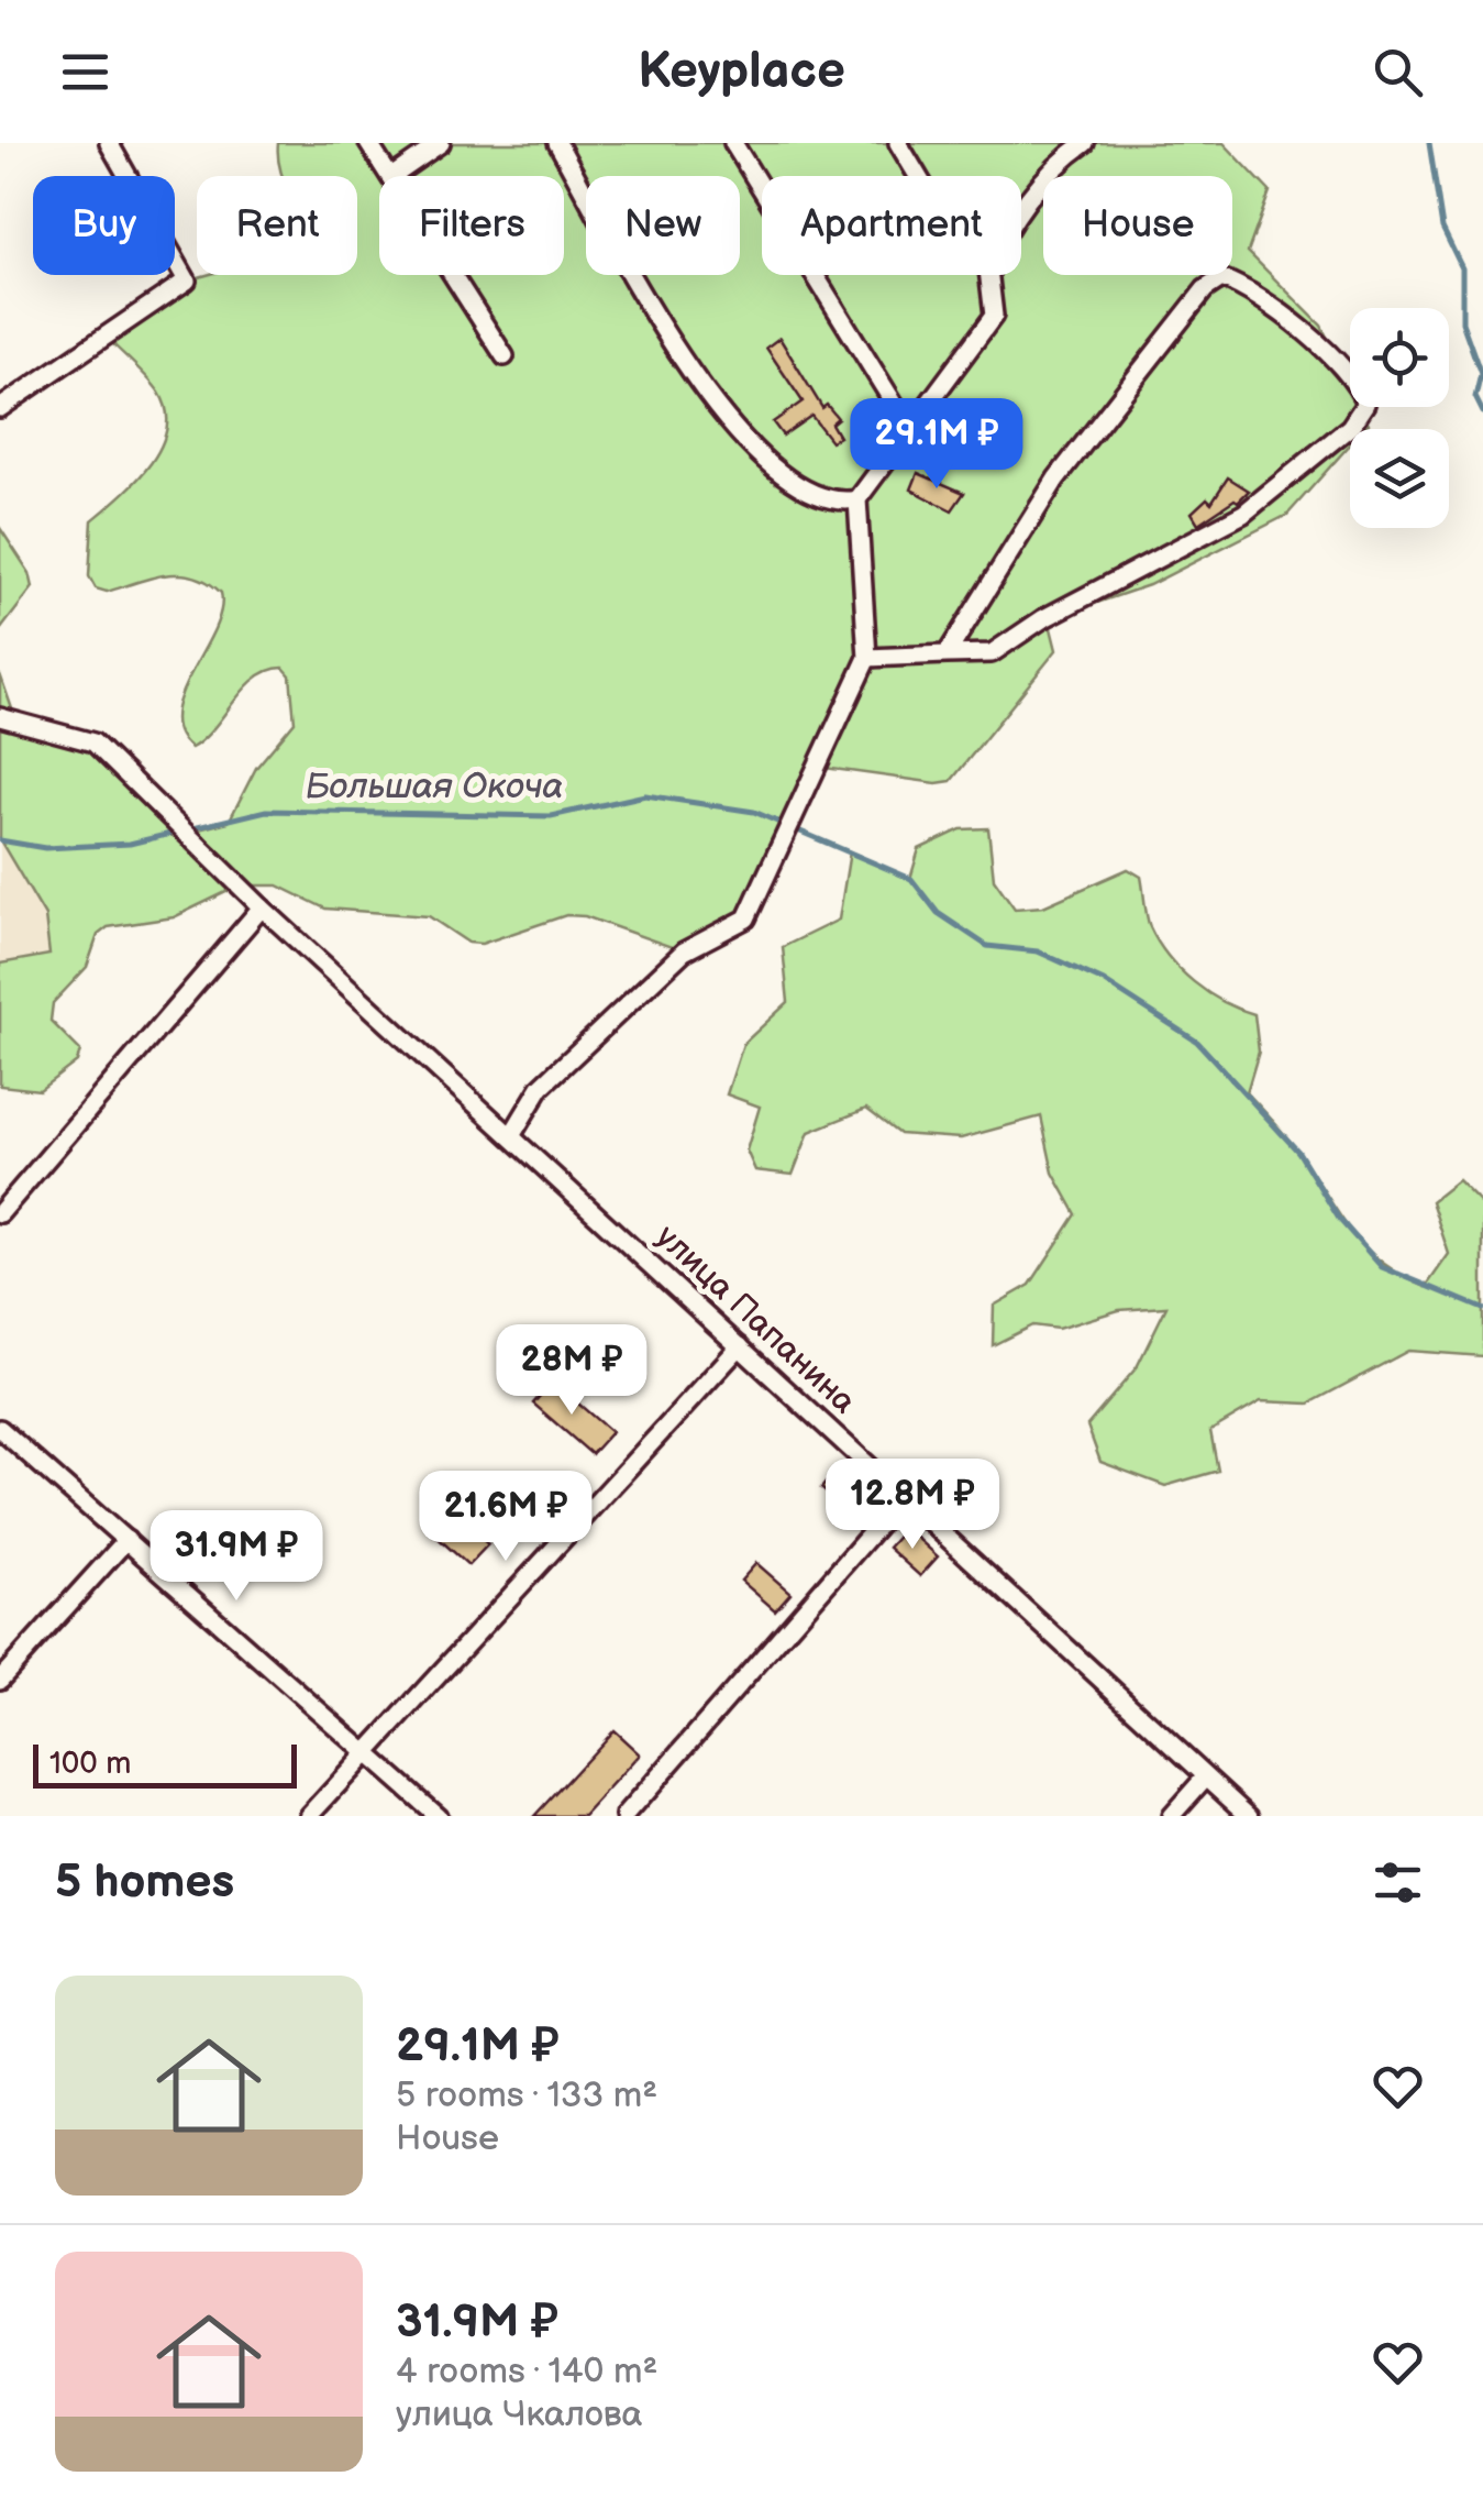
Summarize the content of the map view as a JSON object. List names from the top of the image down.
{
  "streets": {
    "street": ["улица Папанина"]
  },
  "water": ["Большая Окоча"],
  "scale_bar": "100 m",
  "page": {
    "header": "Keyplace",
    "chip": [
      "Buy",
      "Rent",
      "Filters",
      "New",
      "Apartment",
      "House"
    ],
    "price": [
      "29.1M ₽",
      "28M ₽",
      "12.8M ₽",
      "21.6M ₽",
      "31.9M ₽"
    ],
    "scale": "100 m",
    "heading": "5 homes",
    "list": [
      {
        "name": "29.1M ₽",
        "note": "5 rooms · 133 m² · House"
      },
      {
        "name": "31.9M ₽",
        "note": "4 rooms · 140 m² · улица Чкалова"
      }
    ]
  }
}
